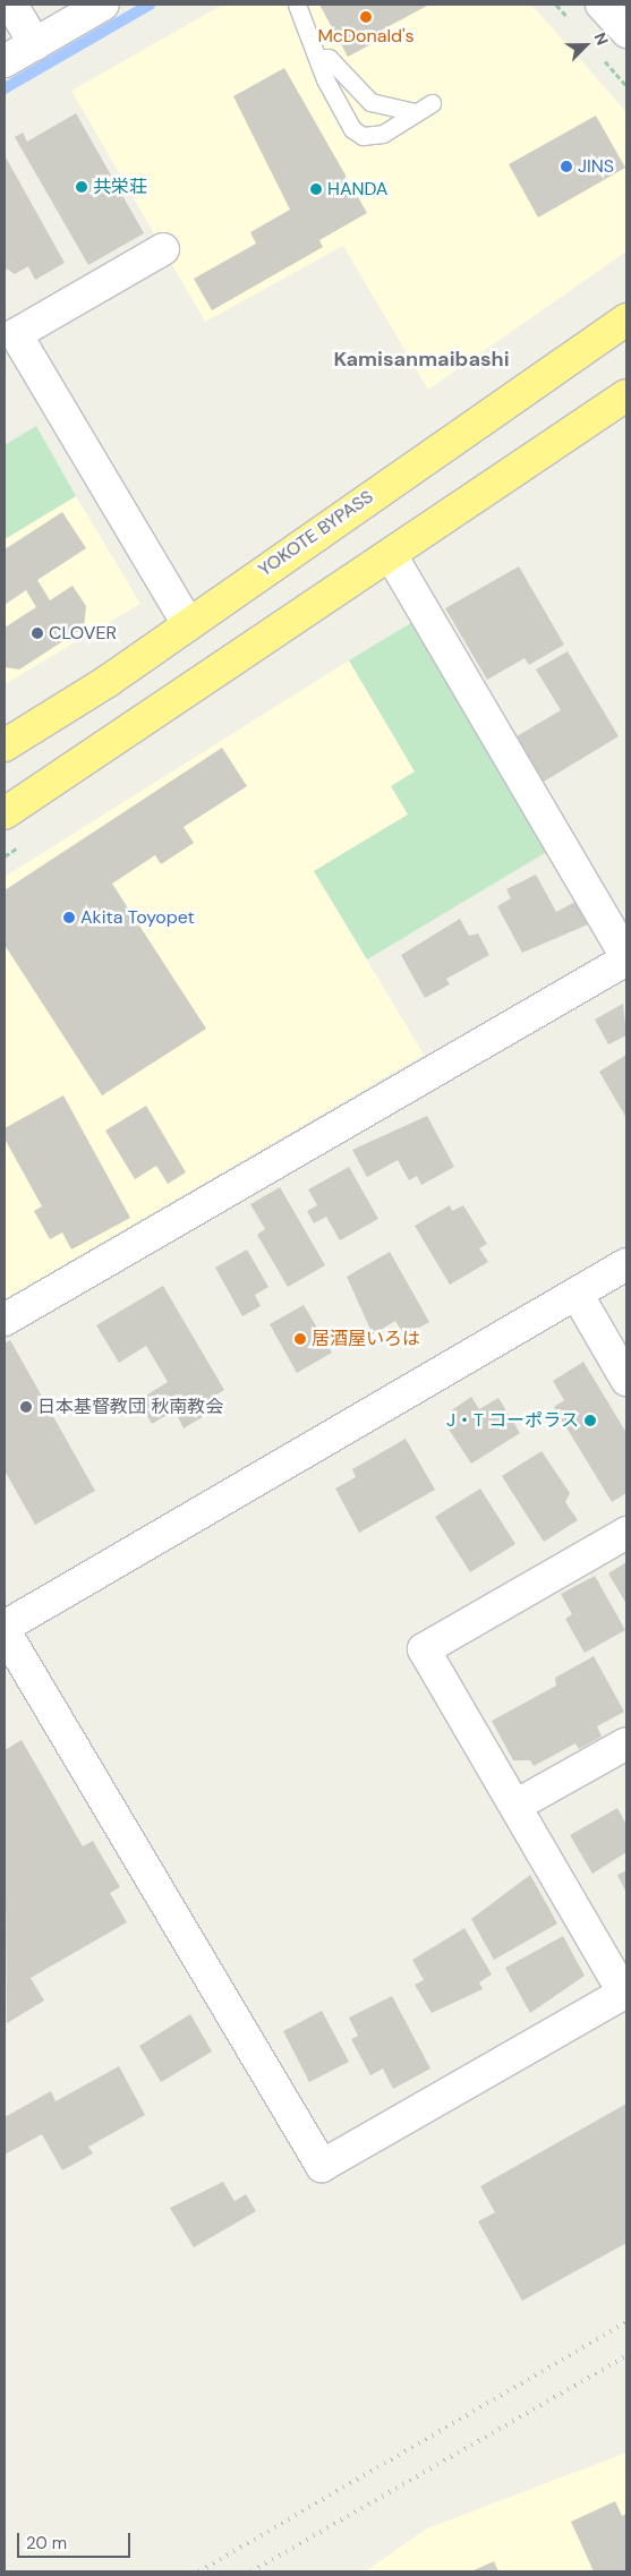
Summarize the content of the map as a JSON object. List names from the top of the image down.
{
  "streets": {
    "highway": ["YOKOTE BYPASS"]
  },
  "districts": ["Kamisanmaibashi"],
  "places": [
    "McDonald's",
    "JINS",
    "共栄荘",
    "HANDA",
    "CLOVER",
    "Akita Toyopet",
    "居酒屋いろは",
    "日本基督教団 秋南教会",
    "J・T コーポラス"
  ],
  "scale_bar": "20 m",
  "north": "top right"
}
